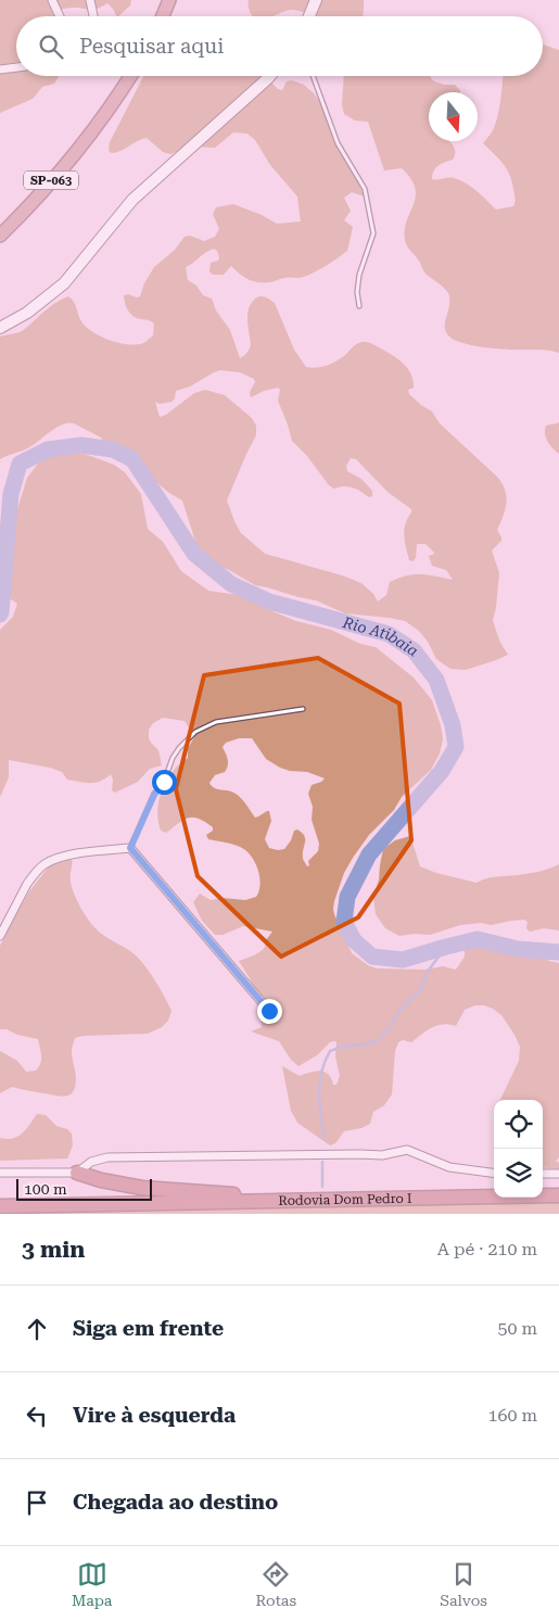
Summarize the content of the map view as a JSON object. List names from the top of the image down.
{
  "streets": {
    "highway": ["SP-063", "Rodovia Dom Pedro I"]
  },
  "water": ["Rio Atibaia"],
  "scale_bar": "100 m",
  "north": "bottom",
  "page": {
    "search": "Pesquisar aqui",
    "scale": "100 m",
    "heading": ["3 min", "A pé · 210 m"],
    "list": [
      ["Siga em frente", "50 m"],
      ["Vire à esquerda", "160 m"],
      "Chegada ao destino"
    ],
    "nav": ["Mapa", "Rotas", "Salvos"]
  }
}
